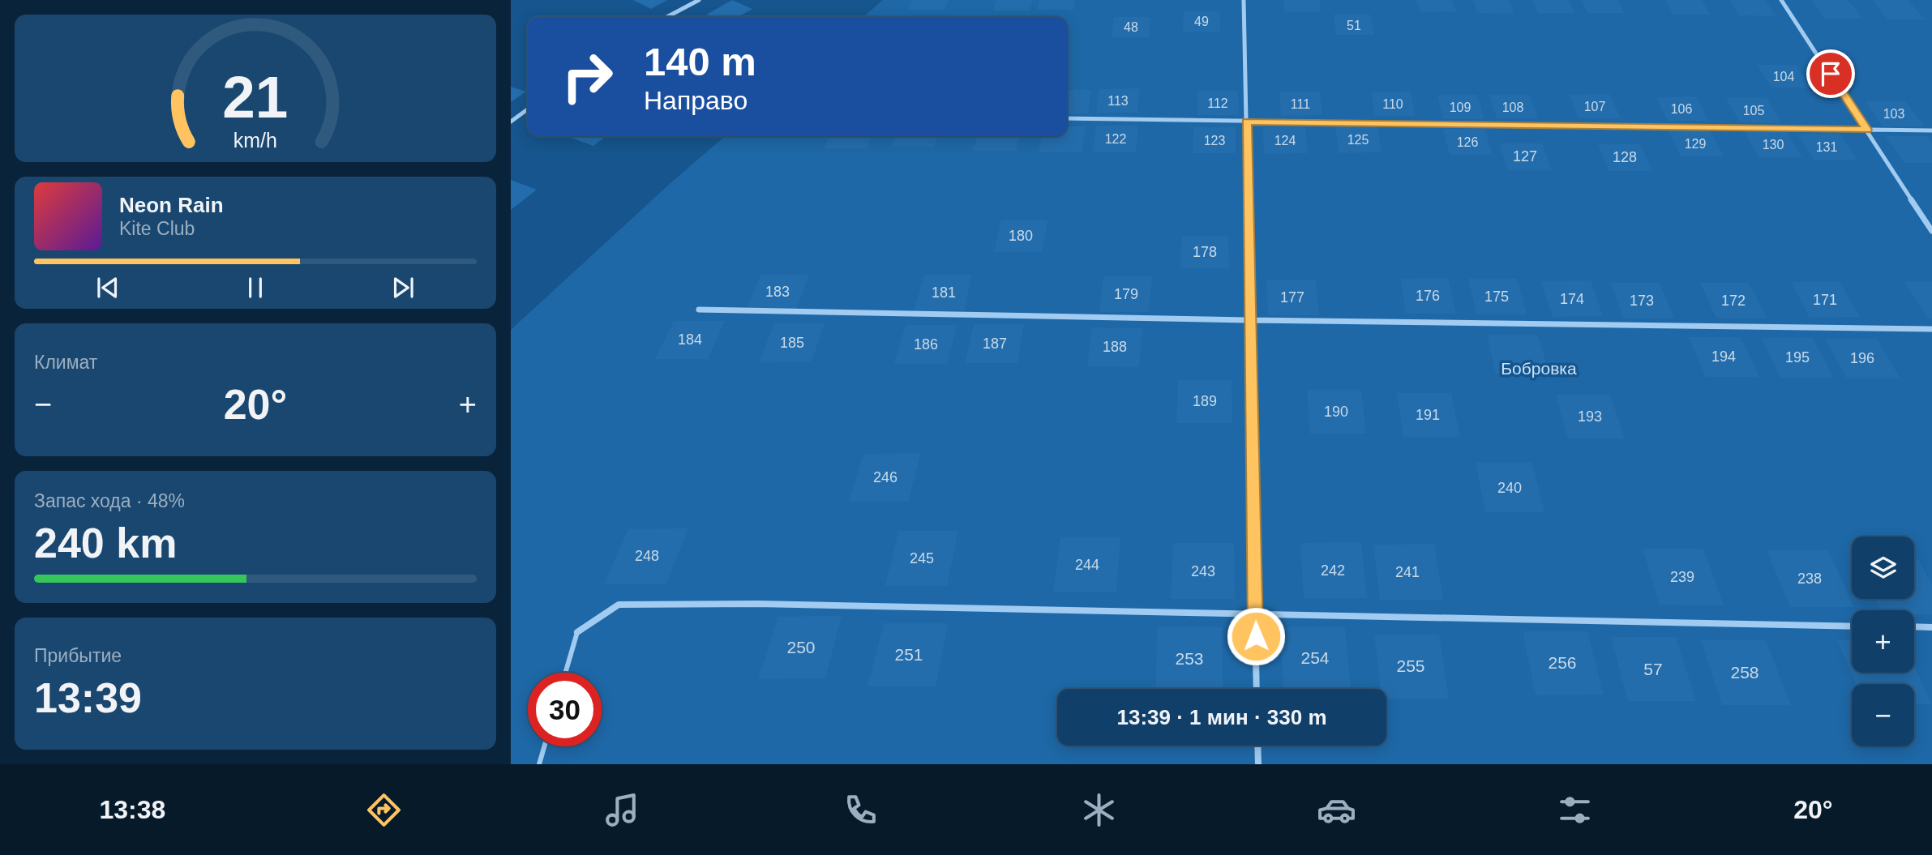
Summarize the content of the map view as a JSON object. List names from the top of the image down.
{
  "parks": ["Бобровка"],
  "house_numbers": [
    "49",
    "51",
    "48",
    "104",
    "113",
    "112",
    "111",
    "110",
    "107",
    "109",
    "108",
    "106",
    "105",
    "103",
    "122",
    "125",
    "123",
    "124",
    "126",
    "129",
    "130",
    "131",
    "127",
    "128",
    "180",
    "178",
    "183",
    "181",
    "179",
    "176",
    "175",
    "177",
    "174",
    "171",
    "173",
    "172",
    "184",
    "185",
    "187",
    "186",
    "188",
    "194",
    "195",
    "196",
    "189",
    "190",
    "191",
    "193",
    "246",
    "240",
    "248",
    "245",
    "244",
    "242",
    "243",
    "241",
    "239",
    "238",
    "250",
    "251",
    "254",
    "253",
    "256",
    "255",
    "57",
    "258"
  ],
  "page": {
    "turn": ["140 m", "Направо"],
    "song": ["Neon Rain", "Kite Club"],
    "tile": [
      "Климат",
      ["Запас хода · 48%", "240 km"],
      ["Прибытие", "13:39"]
    ],
    "heat": ["−", "20°", "+"],
    "map_buttons": ["+", "−"],
    "limit": "30",
    "trip": "13:39 · 1 мин · 330 m",
    "tabs": ["13:38", "20°"],
    "gauge": ["21", "km/h"]
  }
}
